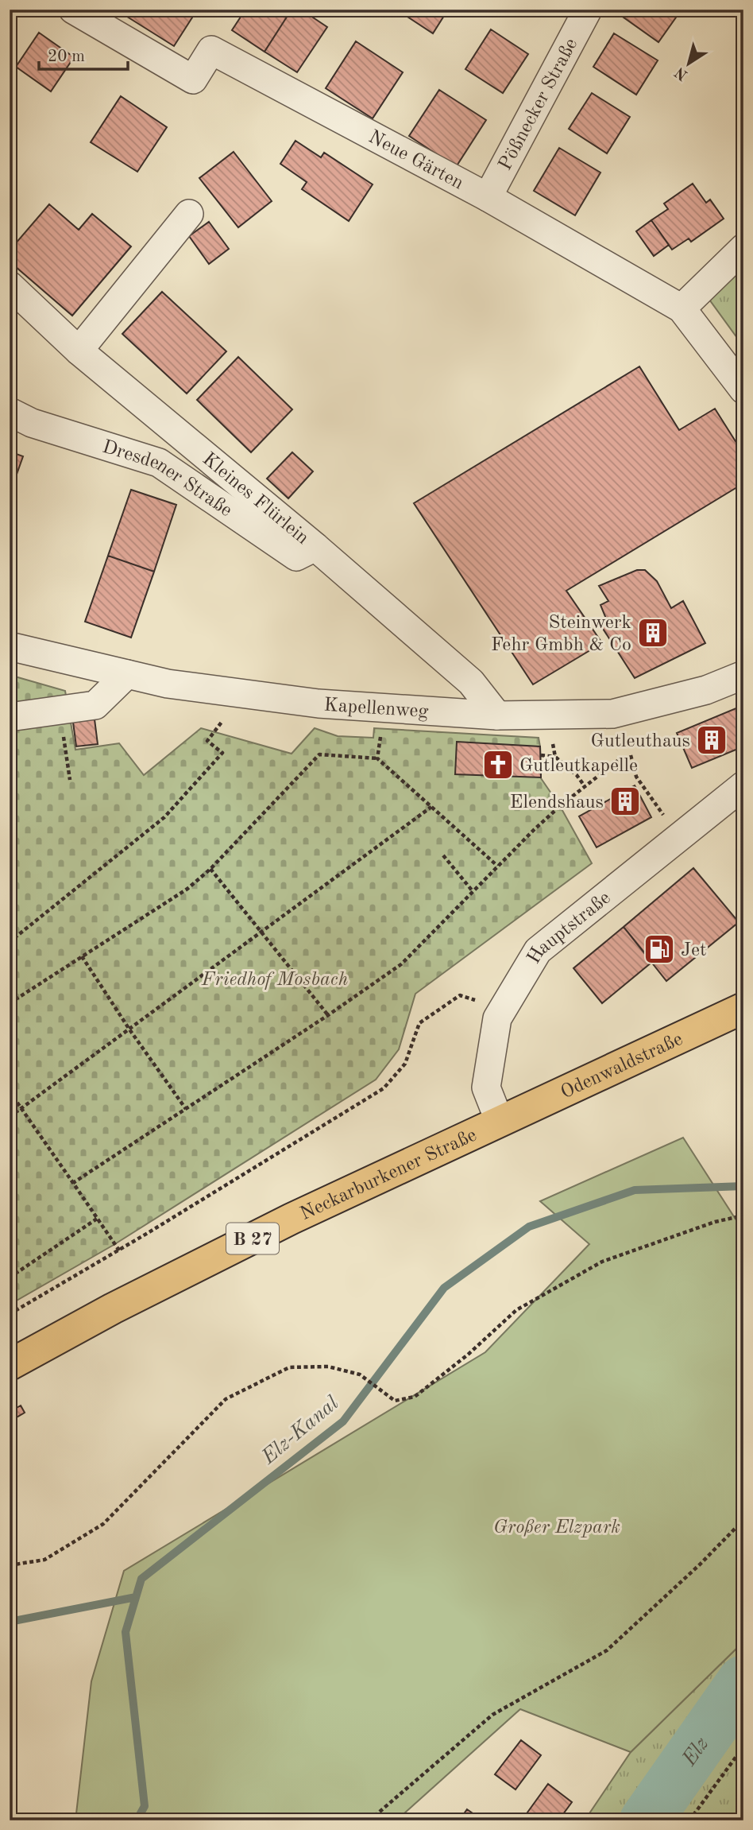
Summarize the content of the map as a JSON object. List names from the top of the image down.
{
  "streets": {
    "main road": ["Odenwaldstraße", "Neckarburkener Straße", "B 27"],
    "street": [
      "Pößnecker Straße",
      "Neue Gärten",
      "Dresdener Straße",
      "Kleines Flürlein",
      "Kapellenweg",
      "Hauptstraße"
    ]
  },
  "crossings": [
    ["Pößnecker Straße", "Neue Gärten"],
    ["Dresdener Straße", "Kleines Flürlein"],
    ["Kleines Flürlein", "Kapellenweg"],
    ["Hauptstraße", "Odenwaldstraße"],
    ["Hauptstraße", "Neckarburkener Straße"],
    ["Odenwaldstraße", "Neckarburkener Straße"]
  ],
  "water": ["Elz-Kanal", "Elz"],
  "parks": ["Friedhof Mosbach", "Großer Elzpark"],
  "places": {
    "building": ["Steinwerk Fehr Gmbh & Co", "Gutleuthaus", "Elendshaus"],
    "church": ["Gutleutkapelle"],
    "fuel station": ["Jet"]
  },
  "scale_bar": "20 m",
  "north": "bottom left"
}
